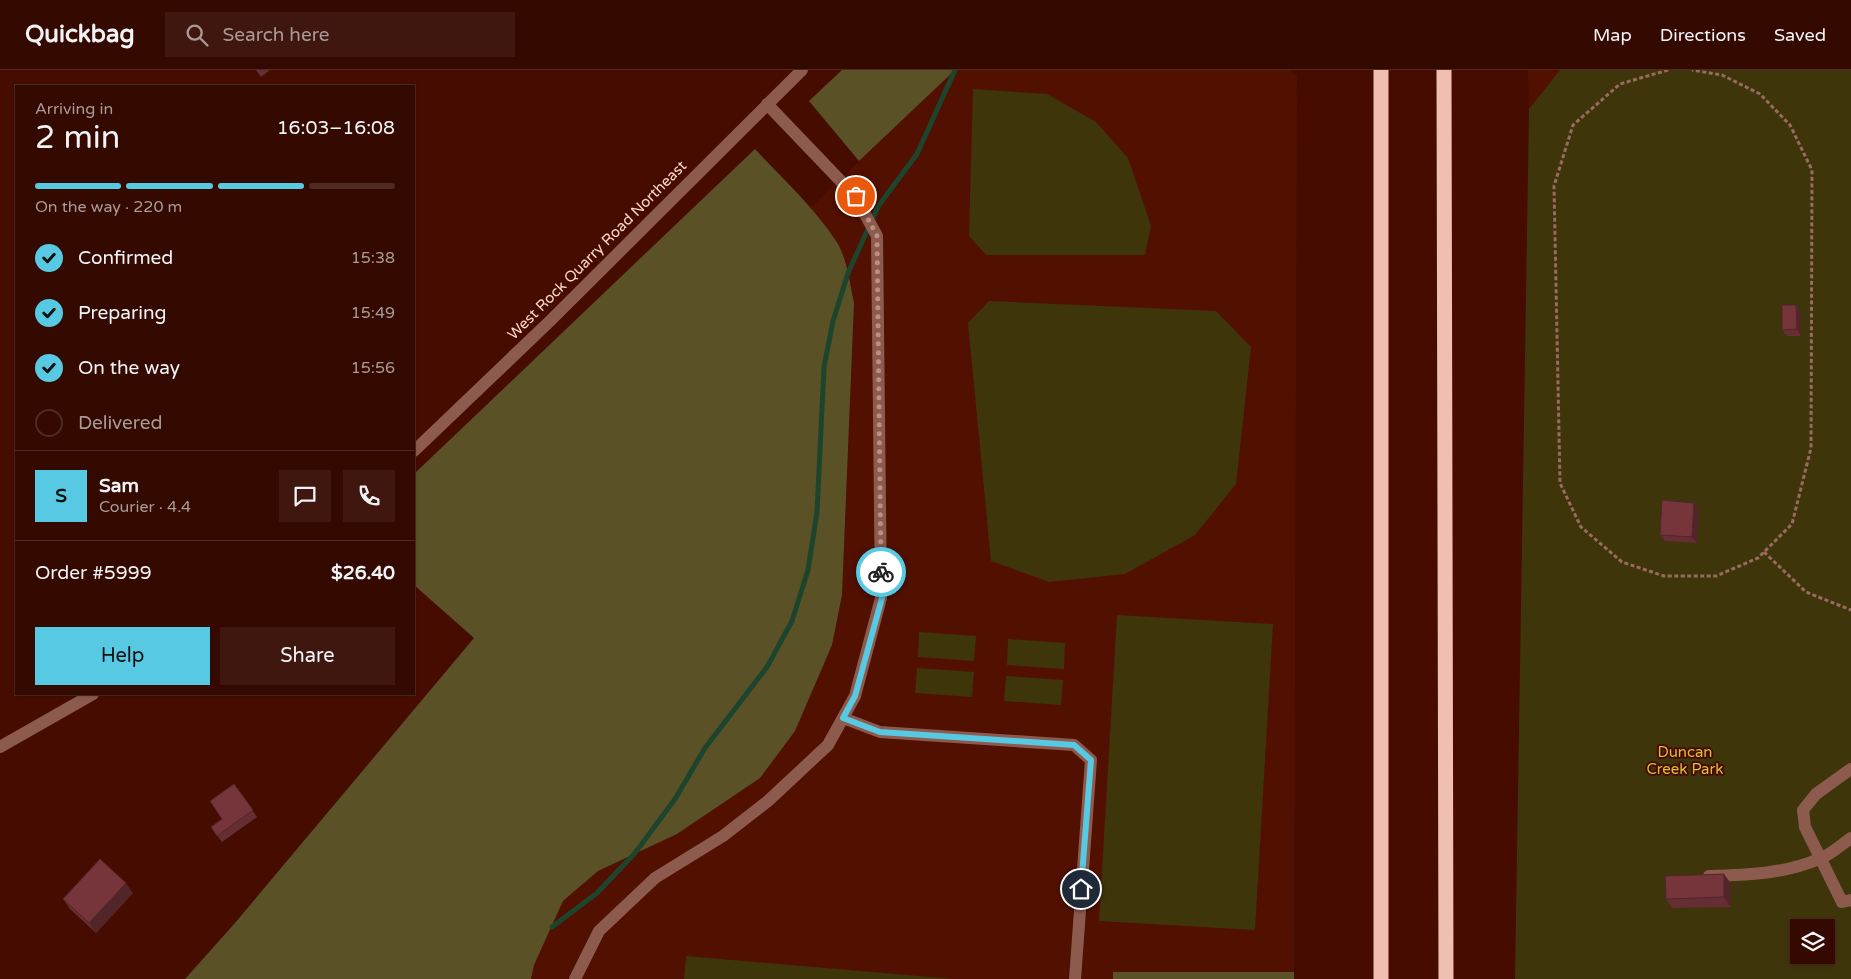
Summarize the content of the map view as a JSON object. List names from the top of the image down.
{
  "streets": {
    "street": ["West Rock Quarry Road Northeast"]
  },
  "parks": ["Duncan Creek Park"],
  "page": {
    "header": "Quickbag",
    "search": "Search here",
    "nav": ["Map", "Directions", "Saved"],
    "heading": ["2 min", "Arriving in", "16:03–16:08"],
    "panel": [
      "Sam",
      "Courier · 4.4",
      "Order #5999",
      "$26.40"
    ],
    "bar": "On the way · 220 m",
    "list": [
      ["Confirmed", "15:38"],
      ["Preparing", "15:49"],
      ["On the way", "15:56"],
      "Delivered"
    ],
    "round": "S",
    "buttons": ["Help", "Share"]
  }
}
